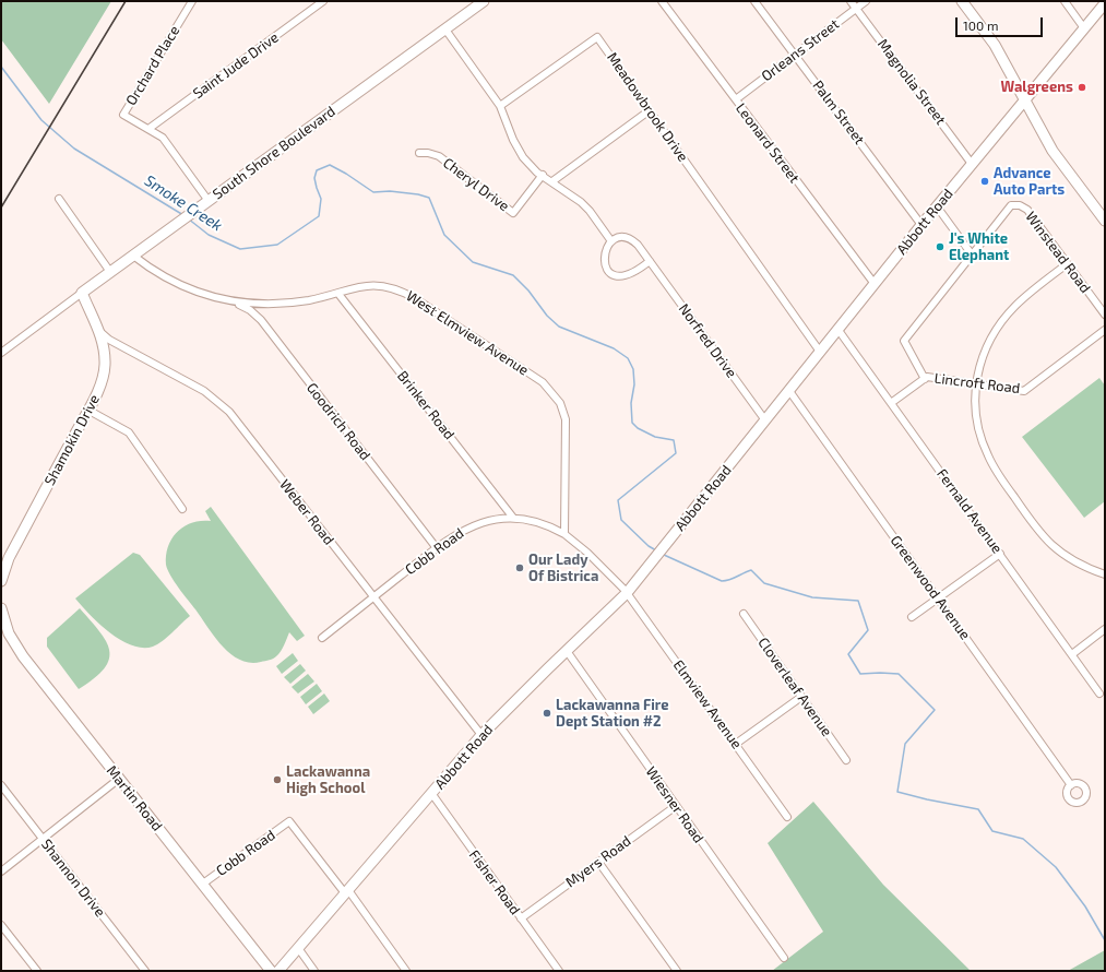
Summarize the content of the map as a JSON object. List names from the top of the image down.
{
  "streets": {
    "street": [
      "Orleans Street",
      "Orchard Place",
      "Saint Jude Drive",
      "Magnolia Street",
      "Meadowbrook Drive",
      "Palm Street",
      "Leonard Street",
      "South Shore Boulevard",
      "Cheryl Drive",
      "Abbott Road",
      "Winstead Road",
      "West Elmview Avenue",
      "Norfred Drive",
      "Lincroft Road",
      "Brinker Road",
      "Goodrich Road",
      "Shamokin Drive",
      "Fernald Avenue",
      "Weber Road",
      "Cobb Road",
      "Greenwood Avenue",
      "Cloverleaf Avenue",
      "Elmview Avenue",
      "Martin Road",
      "Wiesner Road",
      "Myers Road",
      "Shannon Drive",
      "Fisher Road"
    ]
  },
  "crossings": [
    ["Orleans Street", "Magnolia Street"],
    ["Orleans Street", "Palm Street"],
    ["Orleans Street", "Leonard Street"],
    ["Orchard Place", "Saint Jude Drive"],
    ["Orchard Place", "South Shore Boulevard"],
    ["Magnolia Street", "Abbott Road"],
    ["Meadowbrook Drive", "Abbott Road"],
    ["Palm Street", "Abbott Road"],
    ["Leonard Street", "Abbott Road"],
    ["South Shore Boulevard", "West Elmview Avenue"],
    ["South Shore Boulevard", "Shamokin Drive"],
    ["Abbott Road", "Norfred Drive"],
    ["Abbott Road", "Fernald Avenue"],
    ["Abbott Road", "Weber Road"],
    ["Abbott Road", "Cobb Road"],
    ["Abbott Road", "Greenwood Avenue"],
    ["Abbott Road", "Elmview Avenue"],
    ["Abbott Road", "Wiesner Road"],
    ["Abbott Road", "Fisher Road"],
    ["West Elmview Avenue", "Brinker Road"],
    ["West Elmview Avenue", "Goodrich Road"],
    ["West Elmview Avenue", "Cobb Road"],
    ["Lincroft Road", "Fernald Avenue"],
    ["Brinker Road", "Cobb Road"],
    ["Goodrich Road", "Cobb Road"],
    ["Shamokin Drive", "Weber Road"],
    ["Weber Road", "Cobb Road"],
    ["Cobb Road", "Martin Road"],
    ["Wiesner Road", "Myers Road"],
    ["Myers Road", "Fisher Road"]
  ],
  "water": ["Smoke Creek"],
  "places": [
    "Walgreens",
    "Advance Auto Parts",
    "J's White Elephant",
    "Our Lady Of Bistrica",
    "Lackawanna Fire Dept Station #2",
    "Lackawanna High School"
  ],
  "scale_bar": "100 m"
}
